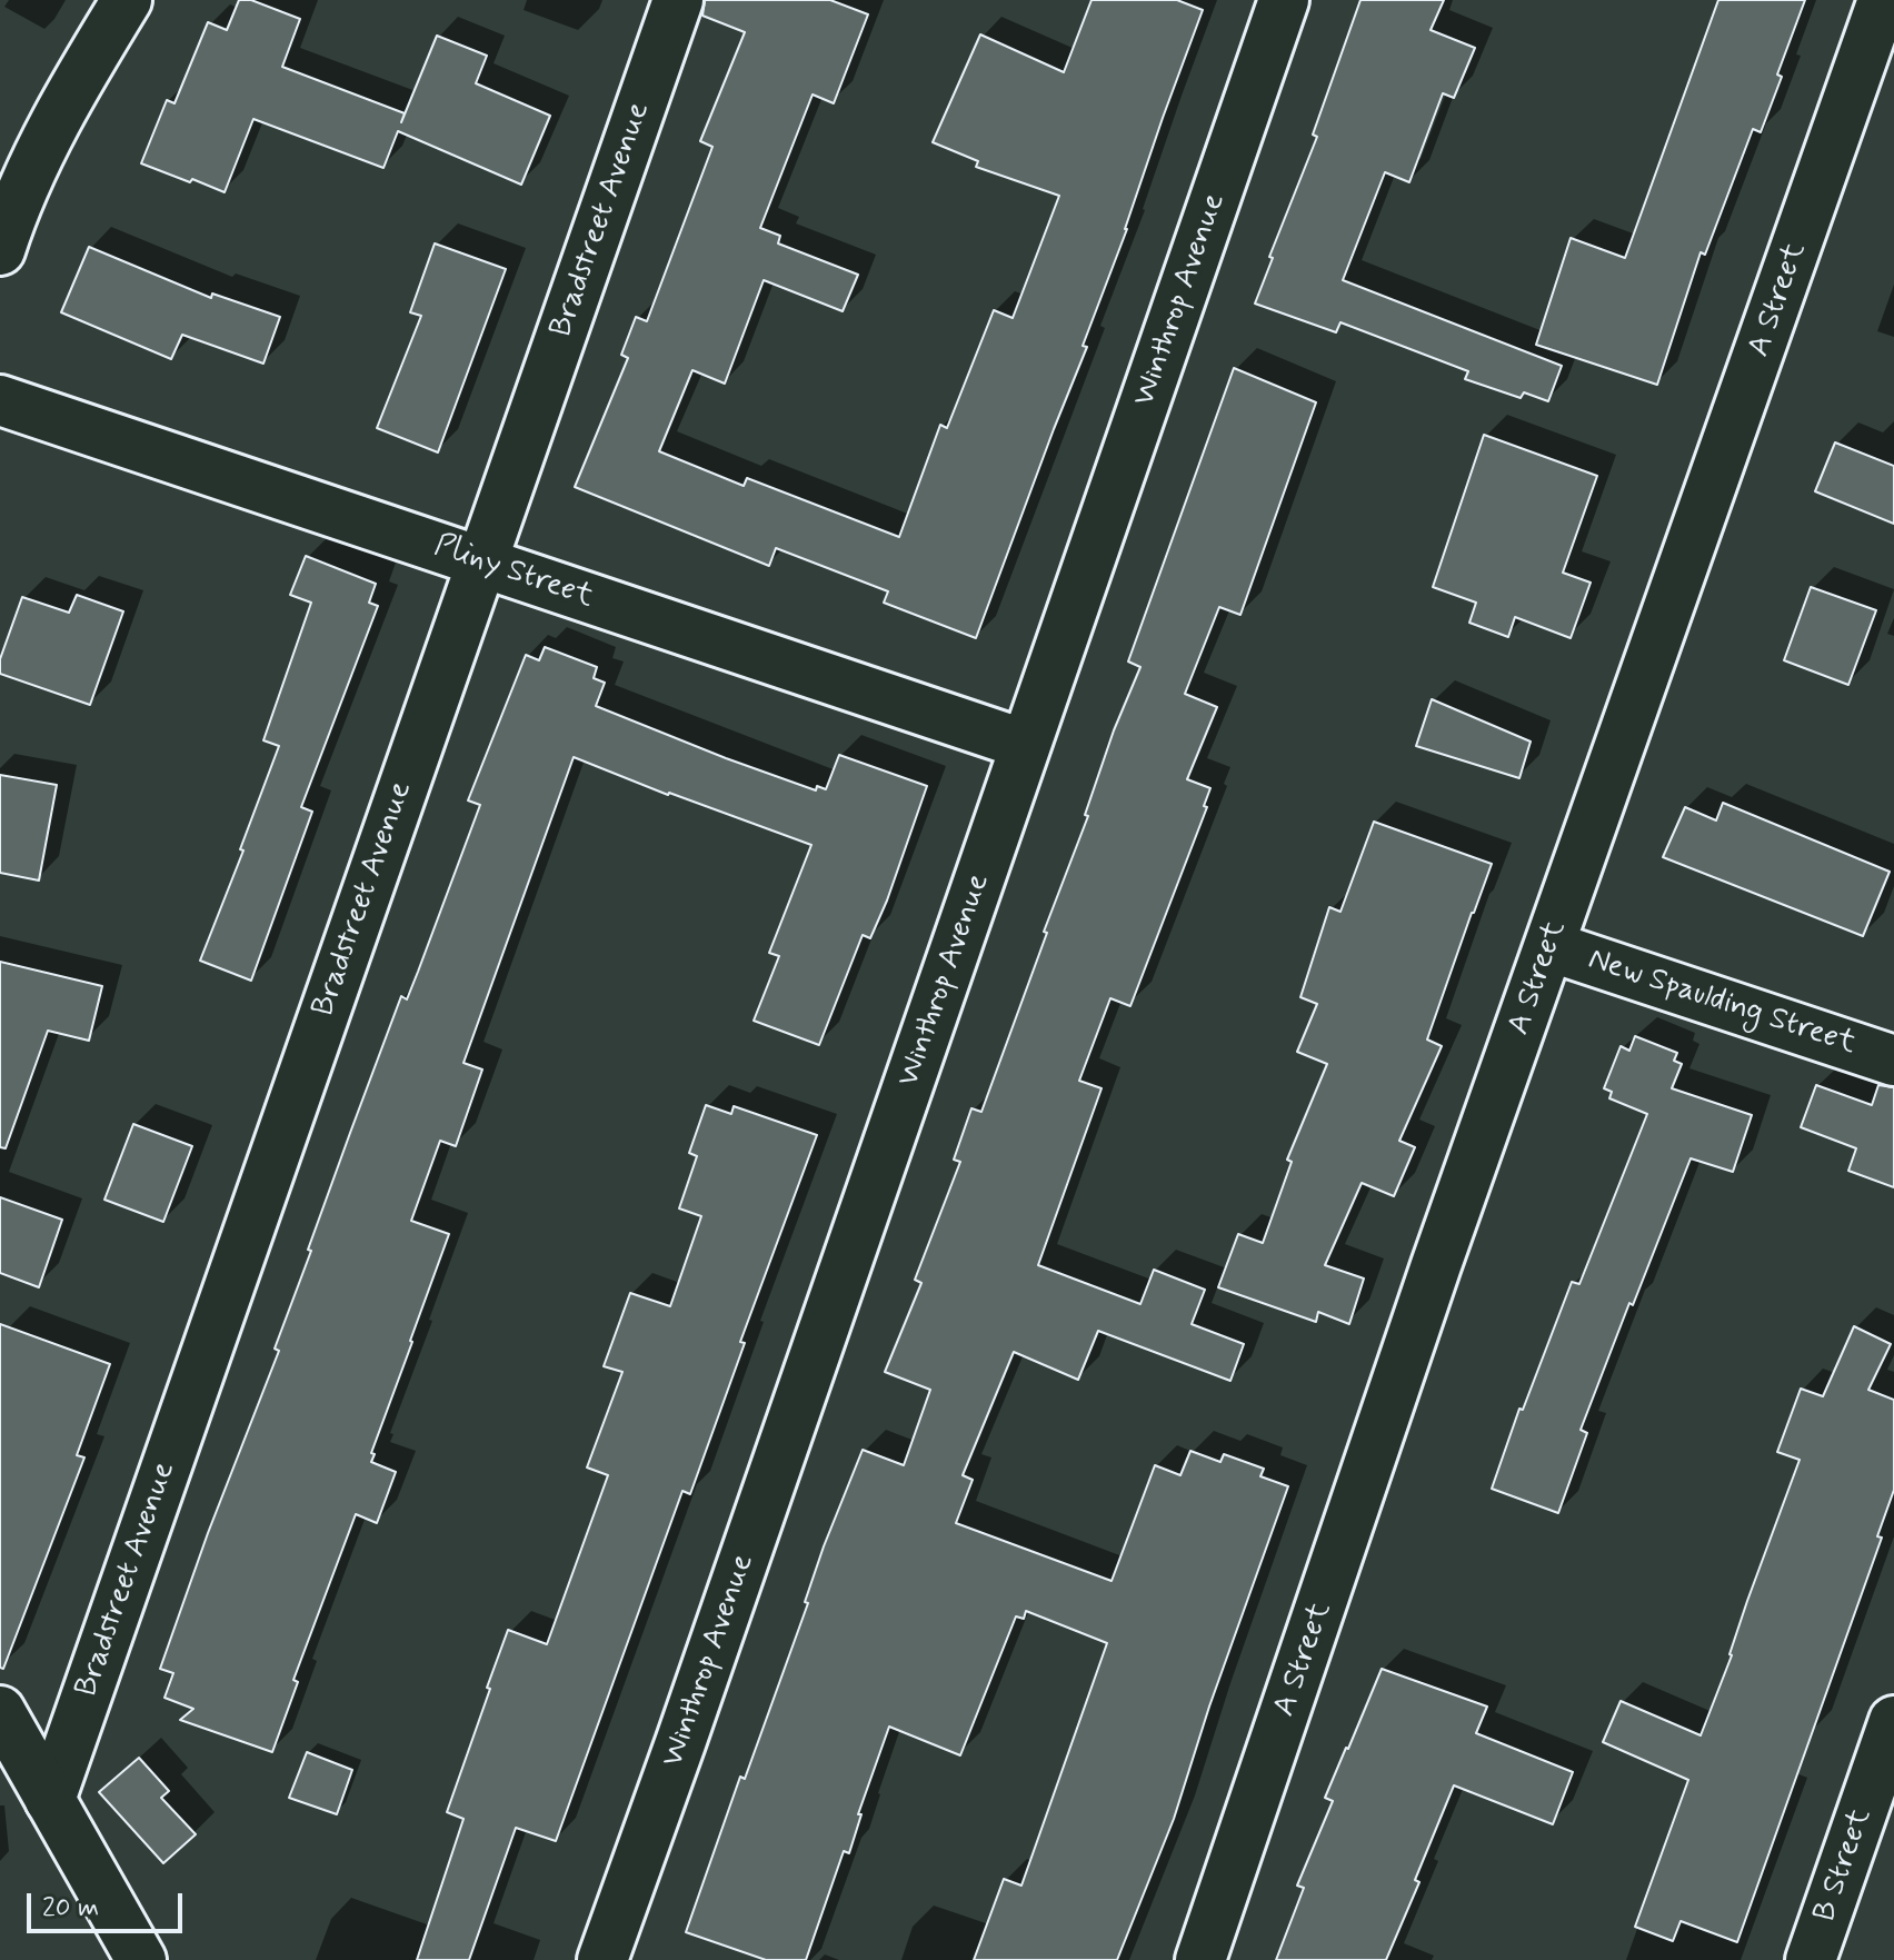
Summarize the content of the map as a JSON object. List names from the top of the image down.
{
  "streets": {
    "street": [
      "Bradstreet Avenue",
      "Winthrop Avenue",
      "A Street",
      "Pliny Street",
      "New Spaulding Street",
      "B Street"
    ]
  },
  "crossings": [
    ["Bradstreet Avenue", "Pliny Street"],
    ["Winthrop Avenue", "Pliny Street"],
    ["A Street", "New Spaulding Street"]
  ],
  "scale_bar": "20 m"
}
